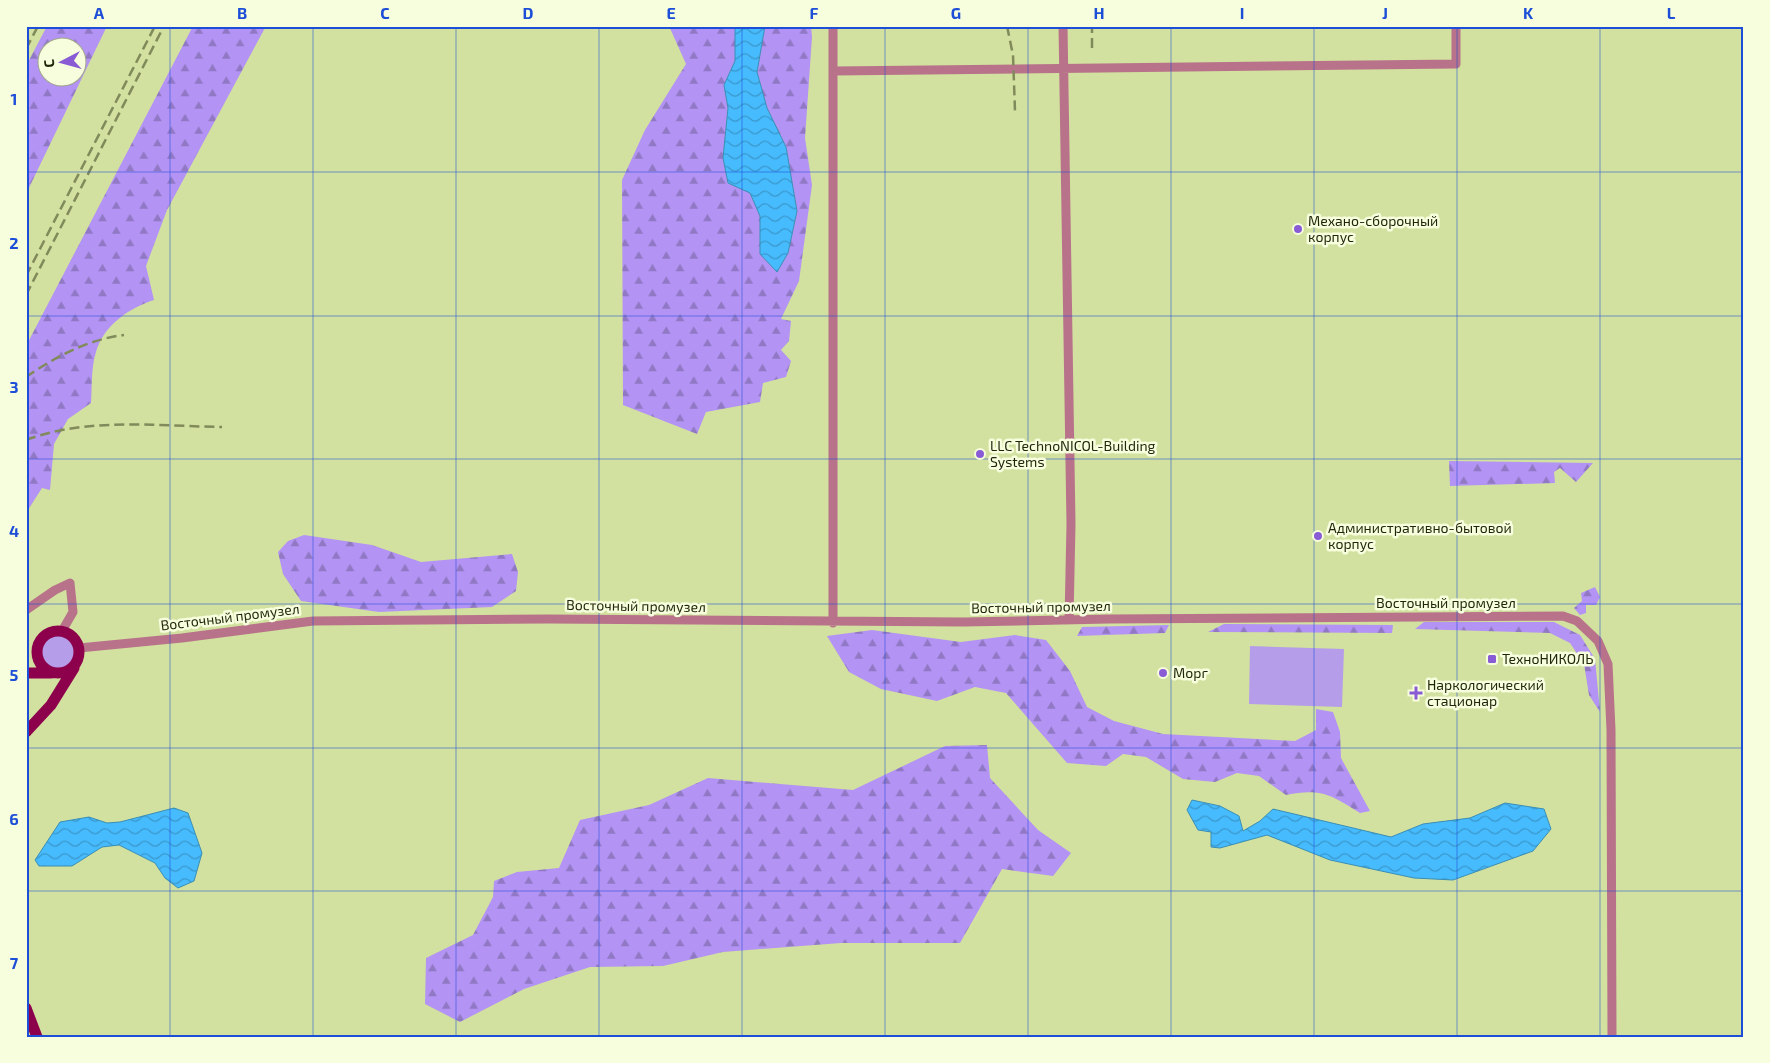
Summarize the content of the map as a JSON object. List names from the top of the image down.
{
  "streets": {
    "street": ["Восточный промузел"]
  },
  "places": {
    "other": [
      "Механо-сборочный корпус",
      "LLC TechnoNICOL-Building Systems",
      "Административно-бытовой корпус",
      "Морг"
    ],
    "transit": ["ТехноНИКОЛЬ"],
    "health": ["Наркологический стационар"]
  },
  "north": "left",
  "grid": {
    "columns": [
      "A",
      "B",
      "C",
      "D",
      "E",
      "F",
      "G",
      "H",
      "I",
      "J",
      "K",
      "L"
    ],
    "rows": [
      "1",
      "2",
      "3",
      "4",
      "5",
      "6",
      "7"
    ]
  }
}
